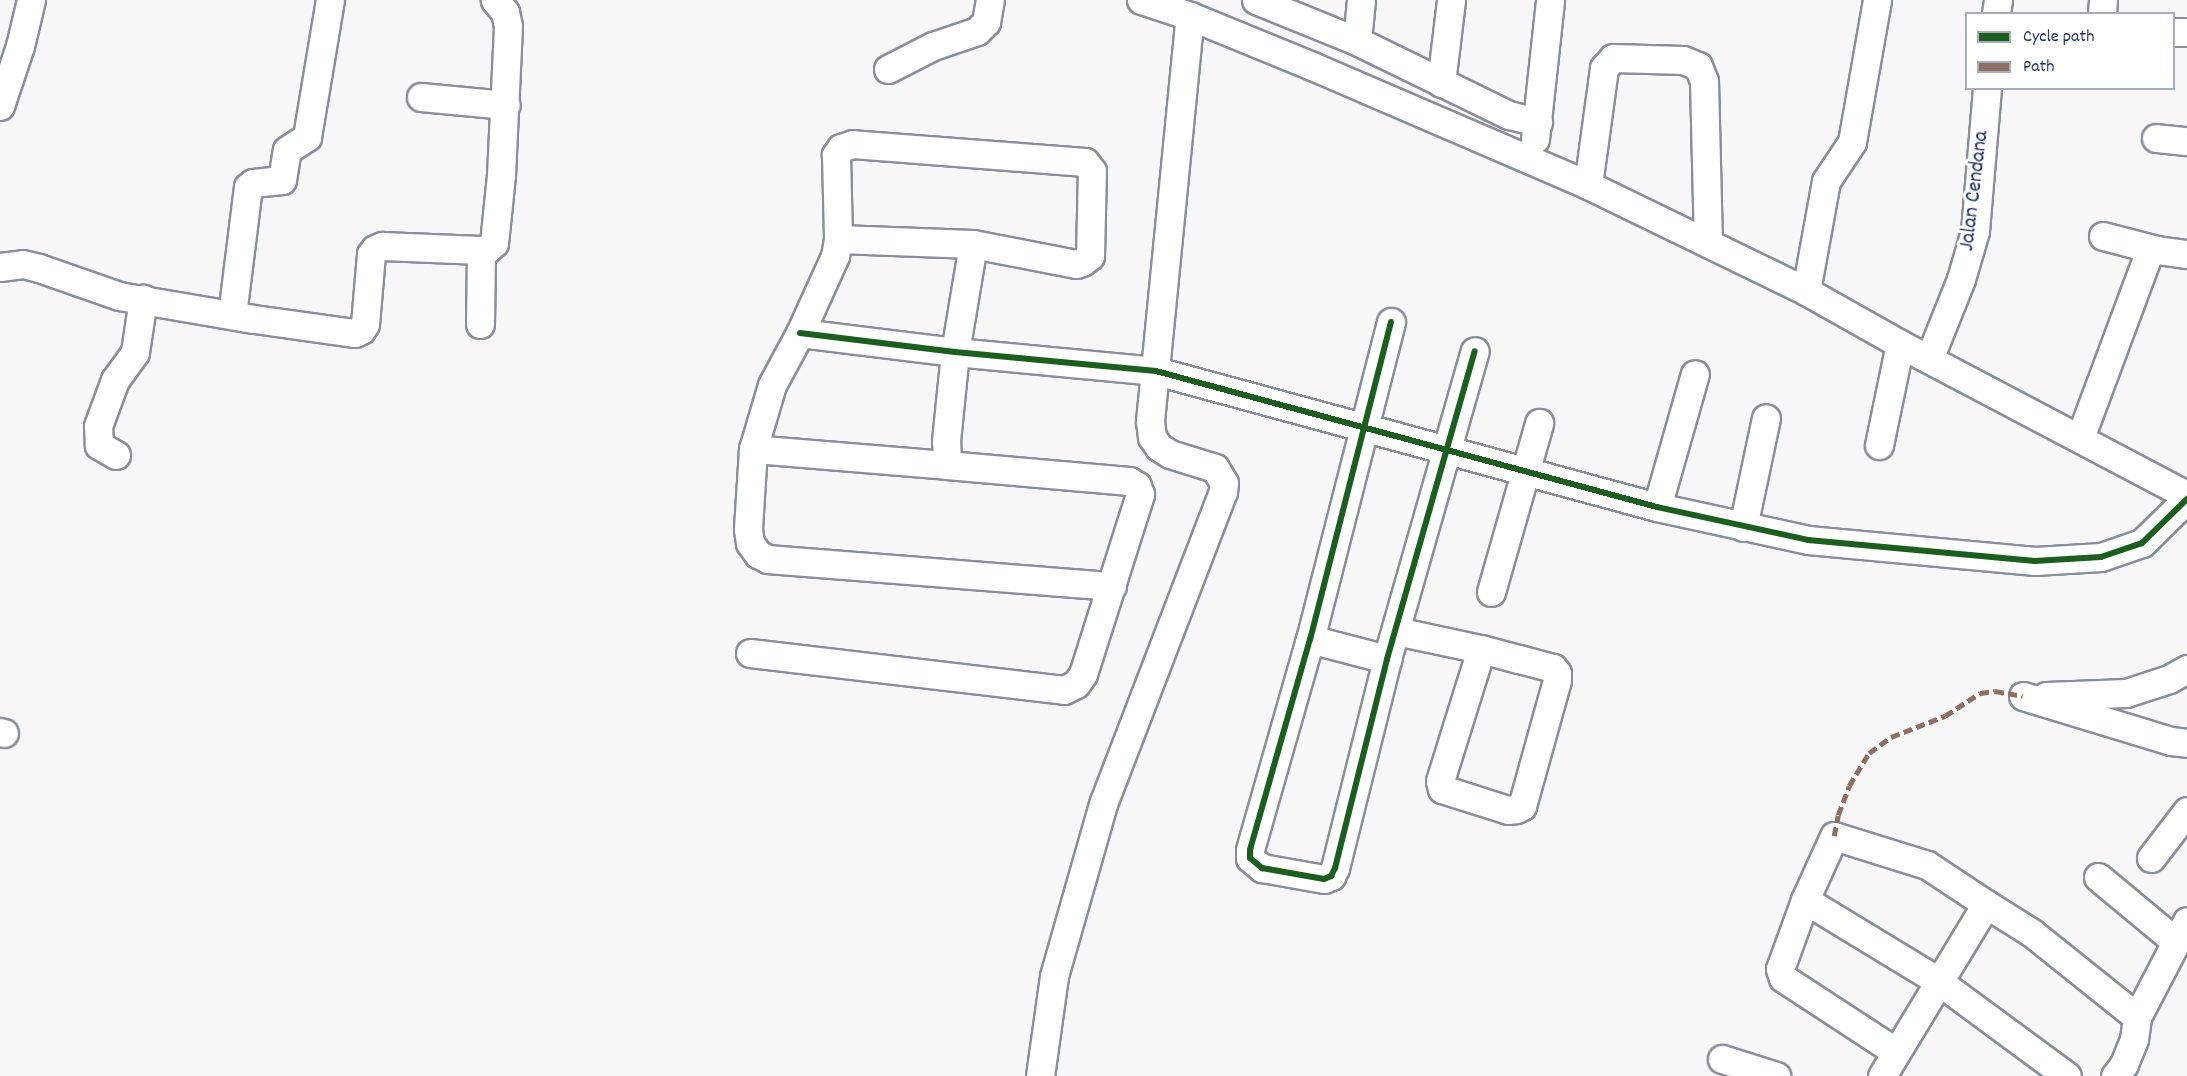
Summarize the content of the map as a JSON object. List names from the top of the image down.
{
  "streets": {
    "street": ["Jalan Cendana"]
  },
  "legend": ["Cycle path", "Path"]
}
